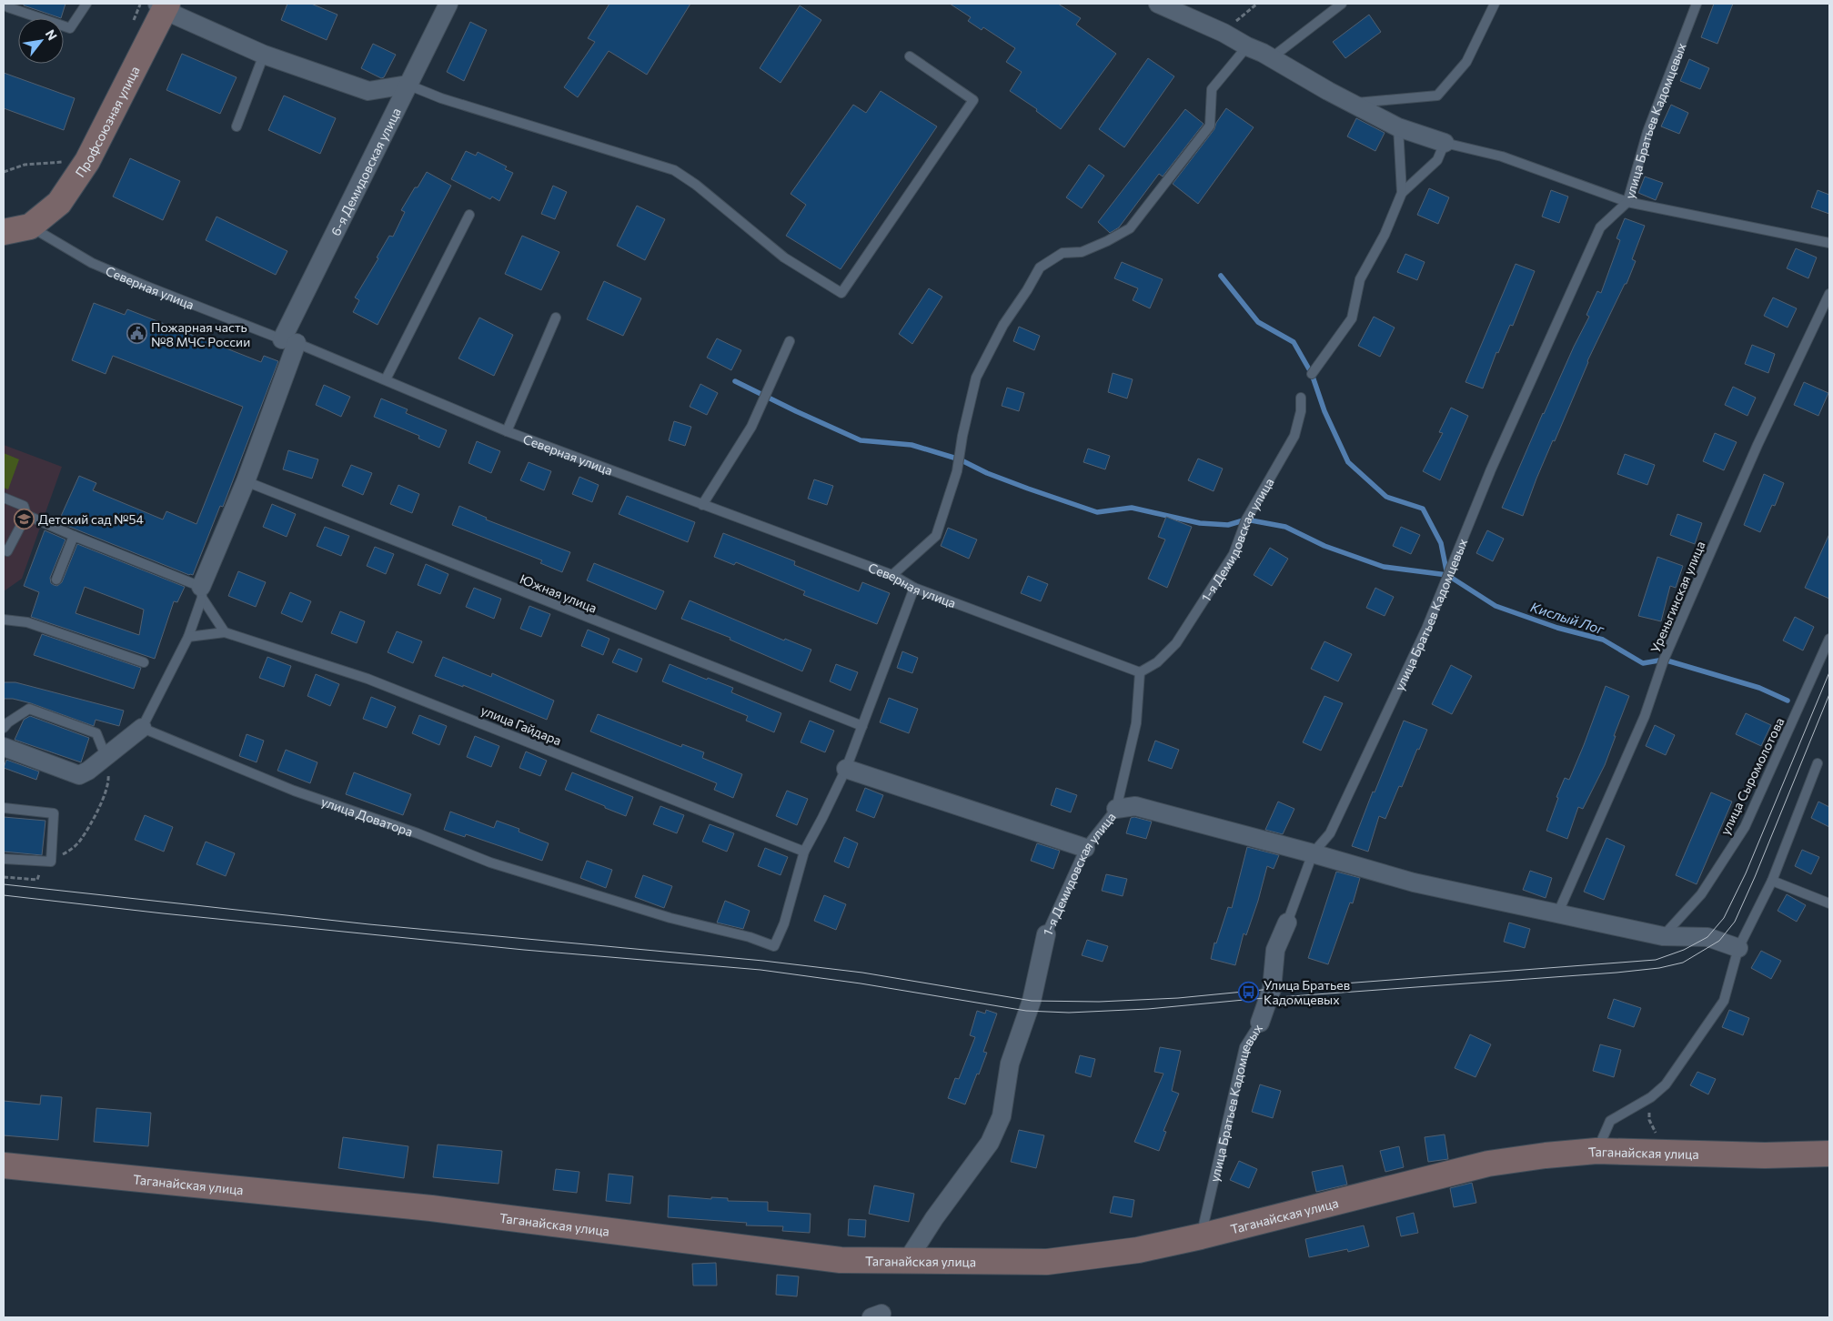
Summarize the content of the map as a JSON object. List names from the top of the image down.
{
  "streets": {
    "main road": ["Профсоюзная улица", "Таганайская улица"],
    "street": ["улица Братьев Кадомцевых", "6-я Демидовская улица", "1-я Демидовская улица"],
    "lane": [
      "Северная улица",
      "Южная улица",
      "Уреньгинская улица",
      "улица Гайдара",
      "улица Сыромолотова",
      "улица Доватора"
    ]
  },
  "crossings": [
    ["улица Братьев Кадомцевых", "Таганайская улица"],
    ["Профсоюзная улица", "Северная улица"],
    ["6-я Демидовская улица", "Северная улица"],
    ["6-я Демидовская улица", "Южная улица"],
    ["Северная улица", "1-я Демидовская улица"],
    ["1-я Демидовская улица", "Таганайская улица"],
    ["улица Гайдара", "улица Доватора"]
  ],
  "water": ["Кислый Лог"],
  "places": {
    "public building": ["Пожарная часть №8 МЧС России"],
    "school or university": ["Детский сад №54"],
    "bus stop": ["Улица Братьев Кадомцевых"]
  },
  "north": "top right"
}
